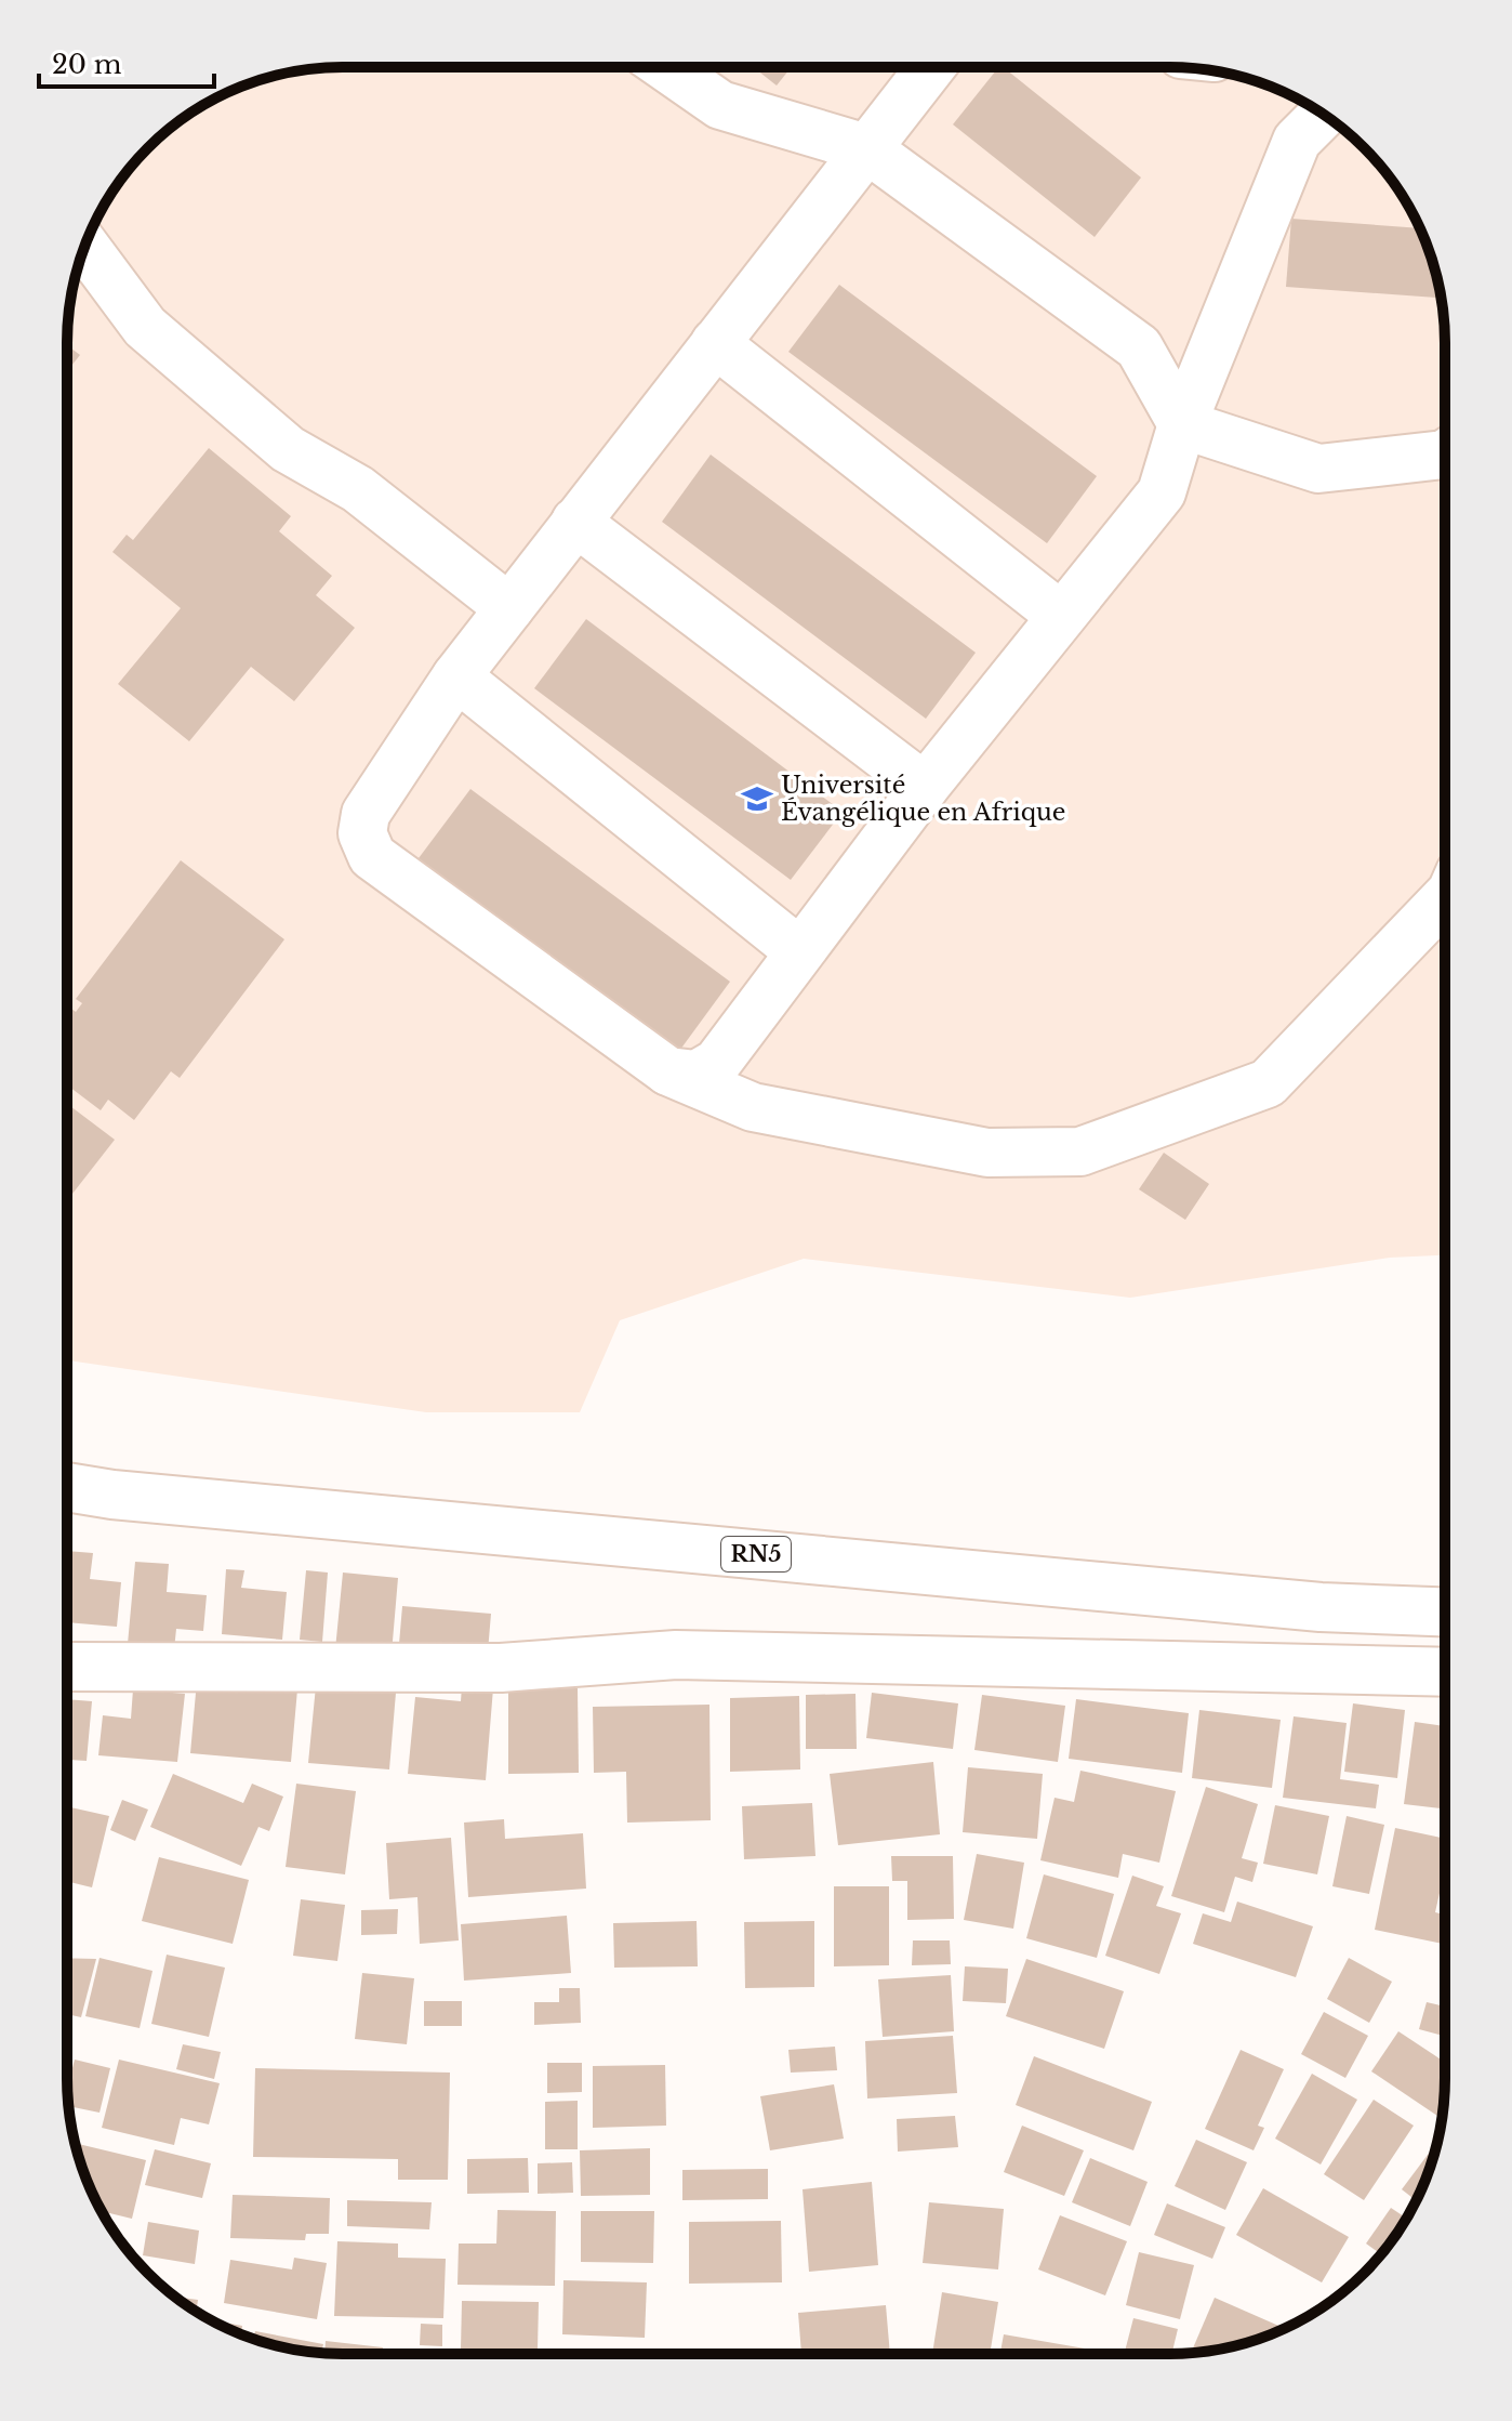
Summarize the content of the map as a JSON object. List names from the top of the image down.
{
  "streets": {
    "main road": ["RN5"]
  },
  "places": {
    "school or university": ["Université Évangélique en Afrique"]
  },
  "scale_bar": "20 m"
}
